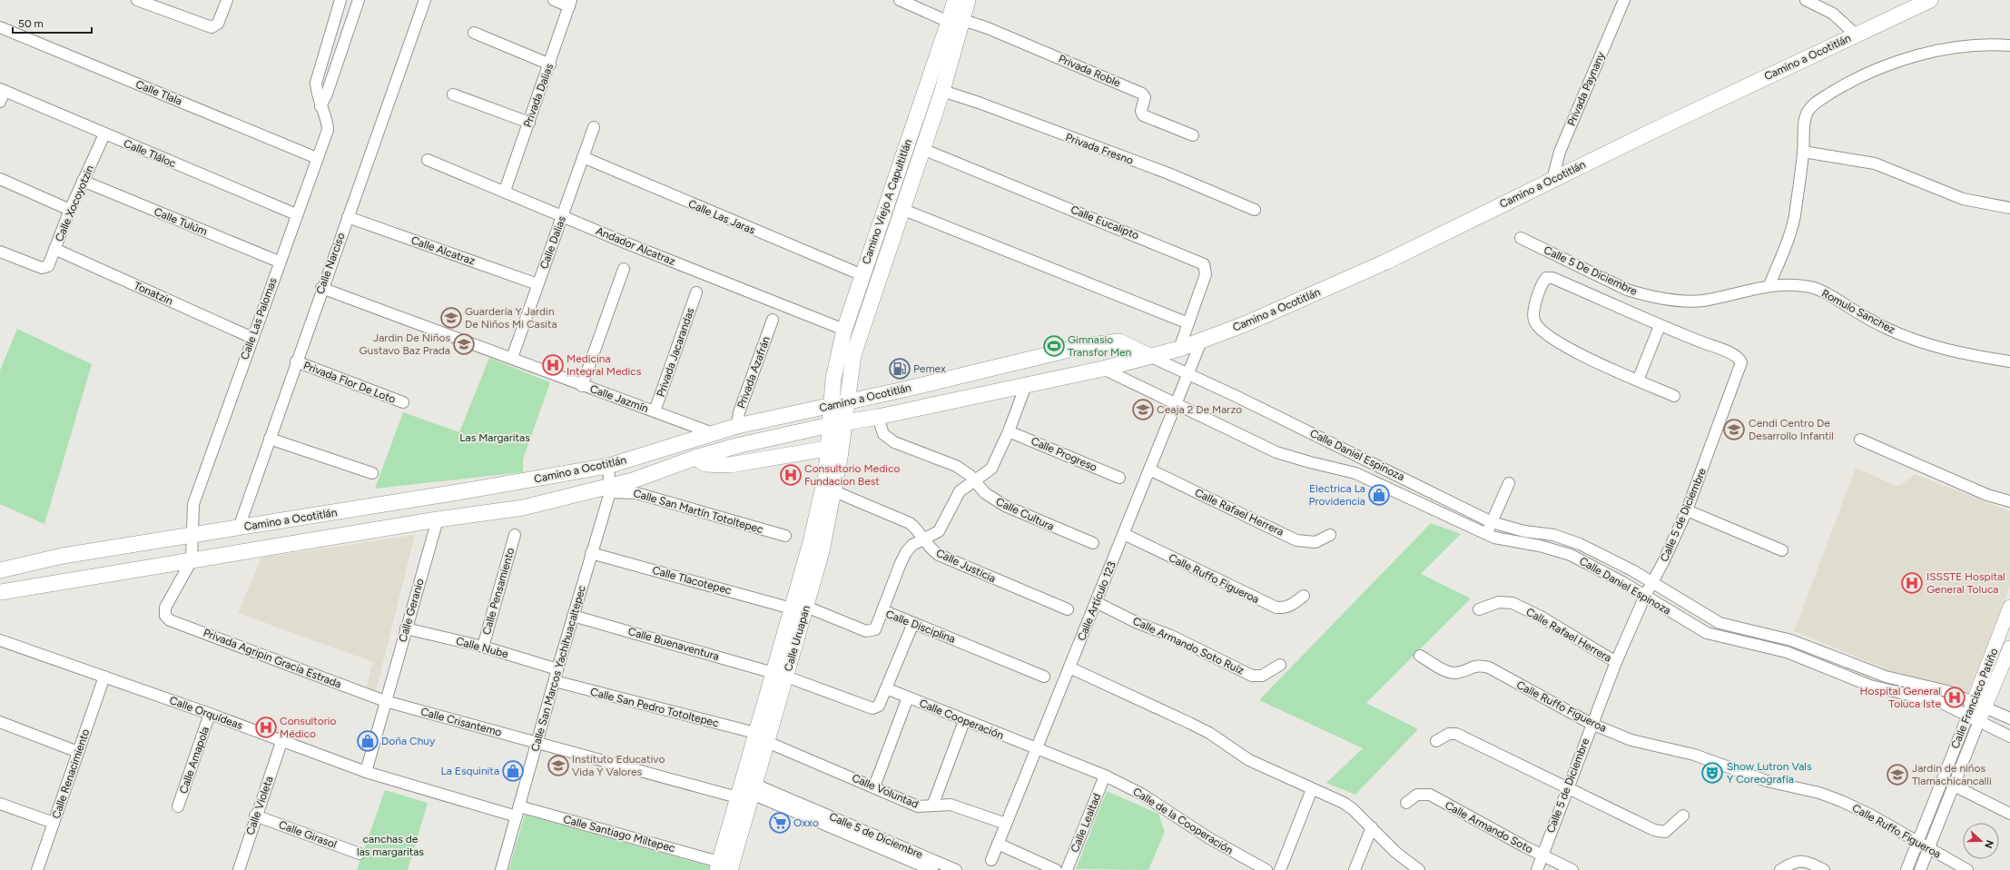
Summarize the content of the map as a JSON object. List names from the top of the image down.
{
  "streets": {
    "main road": ["Camino a Ocotitlán", "Camino Viejo A Capultitlán", "Calle Uruapan"],
    "street": [
      "Privada Roble",
      "Privada Paynany",
      "Calle Tlala",
      "Privada Dalias",
      "Privada Fresno",
      "Calle Tláloc",
      "Calle Xocoyotzin",
      "Calle Las Jaras",
      "Calle Tulúm",
      "Calle Eucalipto",
      "Calle Dalias",
      "Andador Alcatraz",
      "Calle Alcatraz",
      "Calle Narciso",
      "Calle 5 De Diciembre",
      "Tonatzin",
      "Romulo Sanchez",
      "Calle Las Palomas",
      "Privada Jacarandas",
      "Privada Azafrán",
      "Privada Flor De Loto",
      "Calle Jazmín",
      "Calle Progreso",
      "Calle Daniel Espinoza",
      "Calle San Martín Totoltepec",
      "Calle Rafael Herrera",
      "Calle Cultura",
      "Calle 5 de Diciembre",
      "Calle Justicia",
      "Calle Ruffo Figueroa",
      "Calle Tlacotepec",
      "Calle Pensamiento",
      "Calle Artículo 123",
      "Calle Geranio",
      "Calle Disciplina",
      "Calle Buenaventura",
      "Calle Armando Soto Ruíz",
      "Calle Nube",
      "Privada Agripin Gracia Estrada",
      "Calle San Marcos Yachihuacaltepec",
      "Calle Francisco Patiño",
      "Calle San Pedro Totoltepec",
      "Calle Orquídeas",
      "Calle Cooperación",
      "Calle Crisantemo",
      "Calle Amapola",
      "Calle Renacimiento",
      "Calle Voluntad",
      "Calle Violeta",
      "Calle de la Cooperación",
      "Calle Lealtad",
      "Calle Armando Soto",
      "Calle Santiago Miltepec",
      "Calle Girasol"
    ]
  },
  "crossings": [
    ["Camino a Ocotitlán", "Privada Paynany"],
    ["Camino a Ocotitlán", "Camino Viejo A Capultitlán"],
    ["Camino a Ocotitlán", "Calle Eucalipto"],
    ["Camino a Ocotitlán", "Calle Narciso"],
    ["Camino a Ocotitlán", "Calle Las Palomas"],
    ["Camino a Ocotitlán", "Privada Azafrán"],
    ["Camino a Ocotitlán", "Calle Jazmín"],
    ["Camino a Ocotitlán", "Calle Daniel Espinoza"],
    ["Camino a Ocotitlán", "Calle San Martín Totoltepec"],
    ["Camino a Ocotitlán", "Calle Cultura"],
    ["Camino a Ocotitlán", "Calle Artículo 123"],
    ["Camino a Ocotitlán", "Calle Geranio"],
    ["Camino a Ocotitlán", "Calle Uruapan"],
    ["Camino a Ocotitlán", "Privada Agripin Gracia Estrada"],
    ["Camino a Ocotitlán", "Calle San Marcos Yachihuacaltepec"],
    ["Privada Roble", "Camino Viejo A Capultitlán"],
    ["Calle Tlala", "Calle Las Palomas"],
    ["Privada Dalias", "Andador Alcatraz"],
    ["Privada Fresno", "Camino Viejo A Capultitlán"],
    ["Calle Tláloc", "Calle Xocoyotzin"],
    ["Calle Tláloc", "Calle Las Palomas"],
    ["Camino Viejo A Capultitlán", "Calle Las Jaras"],
    ["Camino Viejo A Capultitlán", "Calle Eucalipto"],
    ["Camino Viejo A Capultitlán", "Andador Alcatraz"],
    ["Camino Viejo A Capultitlán", "Calle Uruapan"],
    ["Calle Xocoyotzin", "Calle Tulúm"],
    ["Calle Xocoyotzin", "Tonatzin"],
    ["Calle Las Jaras", "Calle Dalias"],
    ["Calle Tulúm", "Calle Las Palomas"],
    ["Calle Dalias", "Andador Alcatraz"],
    ["Calle Dalias", "Calle Alcatraz"],
    ["Calle Dalias", "Calle Jazmín"],
    ["Calle Alcatraz", "Calle Narciso"],
    ["Calle Narciso", "Privada Flor De Loto"],
    ["Calle Narciso", "Calle Jazmín"],
    ["Calle 5 De Diciembre", "Romulo Sanchez"],
    ["Tonatzin", "Calle Las Palomas"],
    ["Calle Las Palomas", "Privada Agripin Gracia Estrada"],
    ["Privada Jacarandas", "Calle Jazmín"],
    ["Calle Daniel Espinoza", "Calle 5 de Diciembre"],
    ["Calle Daniel Espinoza", "Calle Artículo 123"],
    ["Calle Daniel Espinoza", "Calle Francisco Patiño"],
    ["Calle San Martín Totoltepec", "Calle San Marcos Yachihuacaltepec"],
    ["Calle Rafael Herrera", "Calle 5 de Diciembre"],
    ["Calle Rafael Herrera", "Calle Artículo 123"],
    ["Calle 5 de Diciembre", "Calle Ruffo Figueroa"],
    ["Calle 5 de Diciembre", "Calle Uruapan"],
    ["Calle 5 de Diciembre", "Calle Crisantemo"],
    ["Calle 5 de Diciembre", "Calle Armando Soto"],
    ["Calle Justicia", "Calle Uruapan"],
    ["Calle Ruffo Figueroa", "Calle Artículo 123"],
    ["Calle Ruffo Figueroa", "Calle Francisco Patiño"],
    ["Calle Tlacotepec", "Calle Disciplina"],
    ["Calle Tlacotepec", "Calle Uruapan"],
    ["Calle Tlacotepec", "Calle San Marcos Yachihuacaltepec"],
    ["Calle Pensamiento", "Calle Nube"],
    ["Calle Artículo 123", "Calle Armando Soto Ruíz"],
    ["Calle Artículo 123", "Calle Cooperación"],
    ["Calle Artículo 123", "Calle Voluntad"],
    ["Calle Artículo 123", "Calle de la Cooperación"],
    ["Calle Geranio", "Calle Nube"],
    ["Calle Geranio", "Privada Agripin Gracia Estrada"],
    ["Calle Geranio", "Calle Orquídeas"],
    ["Calle Geranio", "Calle Crisantemo"],
    ["Calle Disciplina", "Calle Uruapan"],
    ["Calle Uruapan", "Calle Buenaventura"],
    ["Calle Uruapan", "Calle San Pedro Totoltepec"],
    ["Calle Uruapan", "Calle Crisantemo"],
    ["Calle Uruapan", "Calle Voluntad"],
    ["Calle Uruapan", "Calle Santiago Miltepec"],
    ["Calle Buenaventura", "Calle San Marcos Yachihuacaltepec"],
    ["Calle Nube", "Calle San Marcos Yachihuacaltepec"],
    ["Privada Agripin Gracia Estrada", "Calle Crisantemo"],
    ["Calle San Marcos Yachihuacaltepec", "Calle San Pedro Totoltepec"],
    ["Calle San Marcos Yachihuacaltepec", "Calle Orquídeas"],
    ["Calle San Marcos Yachihuacaltepec", "Calle Crisantemo"],
    ["Calle San Marcos Yachihuacaltepec", "Calle Santiago Miltepec"],
    ["Calle San Pedro Totoltepec", "Calle Voluntad"],
    ["Calle Orquídeas", "Calle Amapola"],
    ["Calle Orquídeas", "Calle Renacimiento"],
    ["Calle Orquídeas", "Calle Violeta"],
    ["Calle Orquídeas", "Calle Santiago Miltepec"],
    ["Calle Cooperación", "Calle de la Cooperación"],
    ["Calle Violeta", "Calle Girasol"],
    ["Calle de la Cooperación", "Calle Lealtad"]
  ],
  "parks": ["Las Margaritas", "canchas de las margaritas"],
  "places": {
    "school or university": [
      "Guardería Y Jardin De Niños Mi Casita",
      "Jardin De Niños Gustavo Baz Prada",
      "Ceaja 2 De Marzo",
      "Cendi Centro De Desarrollo Infantil",
      "Instituto Educativo Vida Y Valores",
      "Jardin de niños Tlamachicancalli"
    ],
    "sports": ["Gimnasio Transfor Men"],
    "hospital": [
      "Medicina Integral Medics",
      "Consultorio Medico Fundacion Best",
      "ISSSTE Hospital General Toluca",
      "Hospital General Toluca Iste",
      "Consultorio Médico"
    ],
    "fuel station": ["Pemex"],
    "shop": ["Electrica La Providencia", "Doña Chuy", "La Esquinita"],
    "theatre": ["Show Lutron Vals Y Coreografía"],
    "supermarket": ["Oxxo"]
  },
  "scale_bar": "50 m",
  "north": "right"
}
